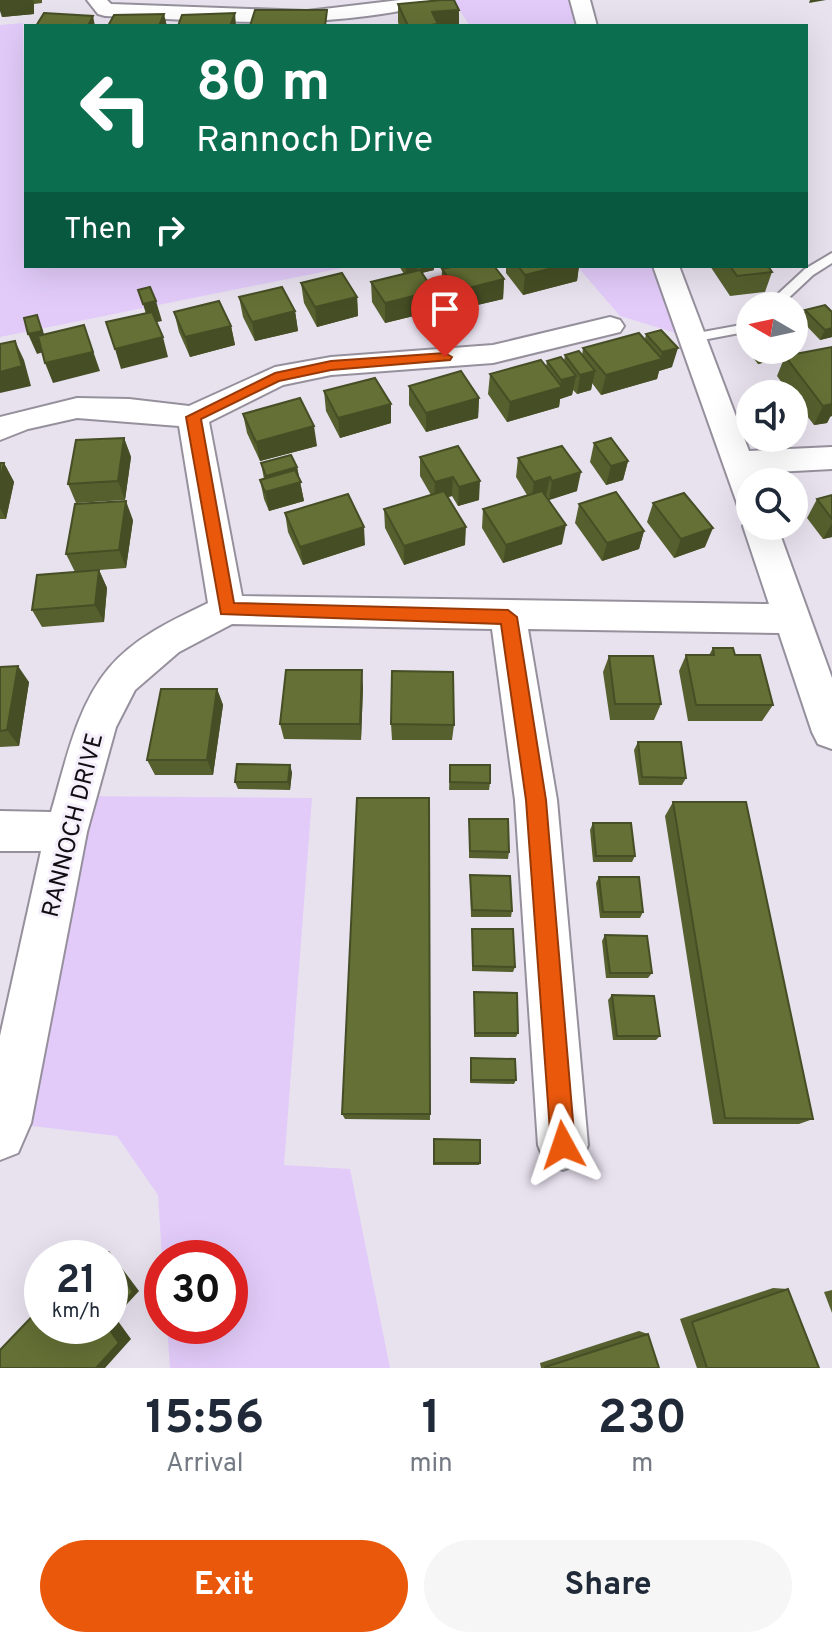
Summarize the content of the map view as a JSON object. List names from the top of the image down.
{
  "streets": {
    "street": ["RANNOCH DRIVE"]
  },
  "north": "left",
  "page": {
    "turn": ["80 m", "Rannoch Drive"],
    "then": "Then",
    "speed": "21 km/h",
    "limit": "30",
    "eta": [
      "15:56",
      "Arrival",
      "1",
      "min",
      "230",
      "m"
    ],
    "buttons": ["Exit", "Share"]
  }
}
